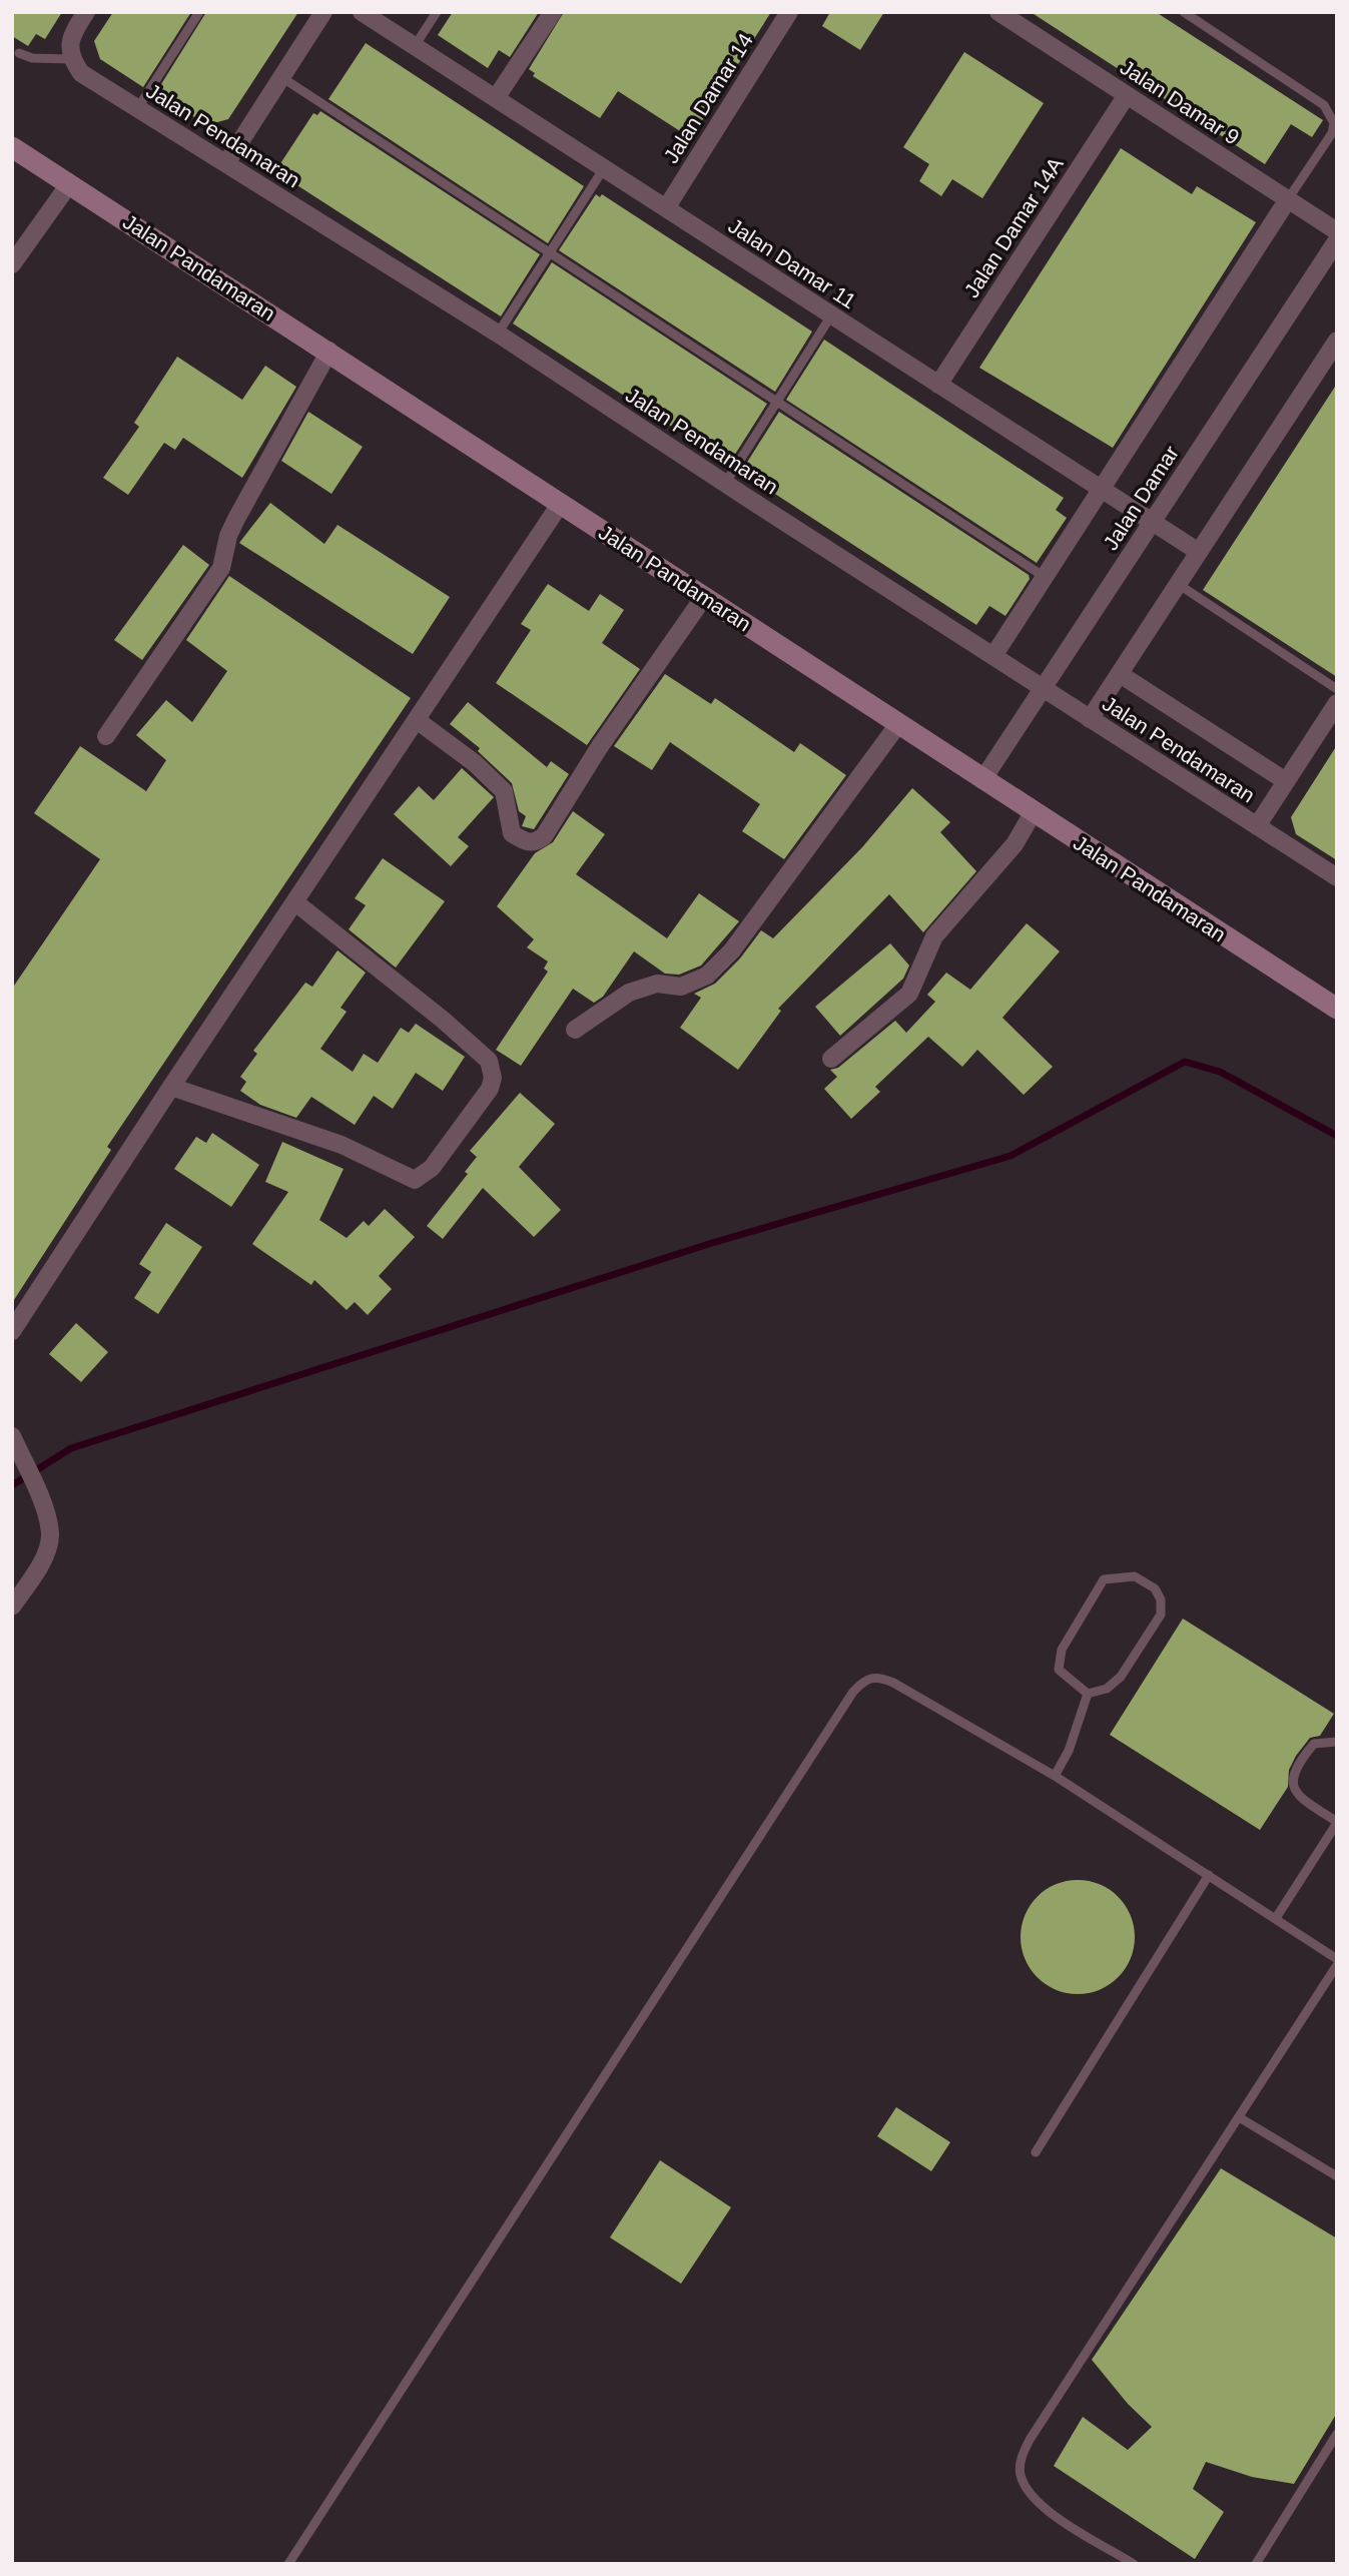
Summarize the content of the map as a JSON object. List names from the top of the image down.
{
  "streets": {
    "main road": ["Jalan Pandamaran"],
    "street": [
      "Jalan Damar 14",
      "Jalan Damar 9",
      "Jalan Pendamaran",
      "Jalan Damar 14A",
      "Jalan Damar 11",
      "Jalan Damar"
    ]
  },
  "crossings": [
    ["Jalan Damar 14", "Jalan Damar 11"],
    ["Jalan Damar 9", "Jalan Damar 14A"],
    ["Jalan Damar 9", "Jalan Damar"],
    ["Jalan Pendamaran", "Jalan Damar"],
    ["Jalan Damar 14A", "Jalan Damar 11"],
    ["Jalan Damar 11", "Jalan Damar"],
    ["Jalan Pandamaran", "Jalan Damar"]
  ]
}
